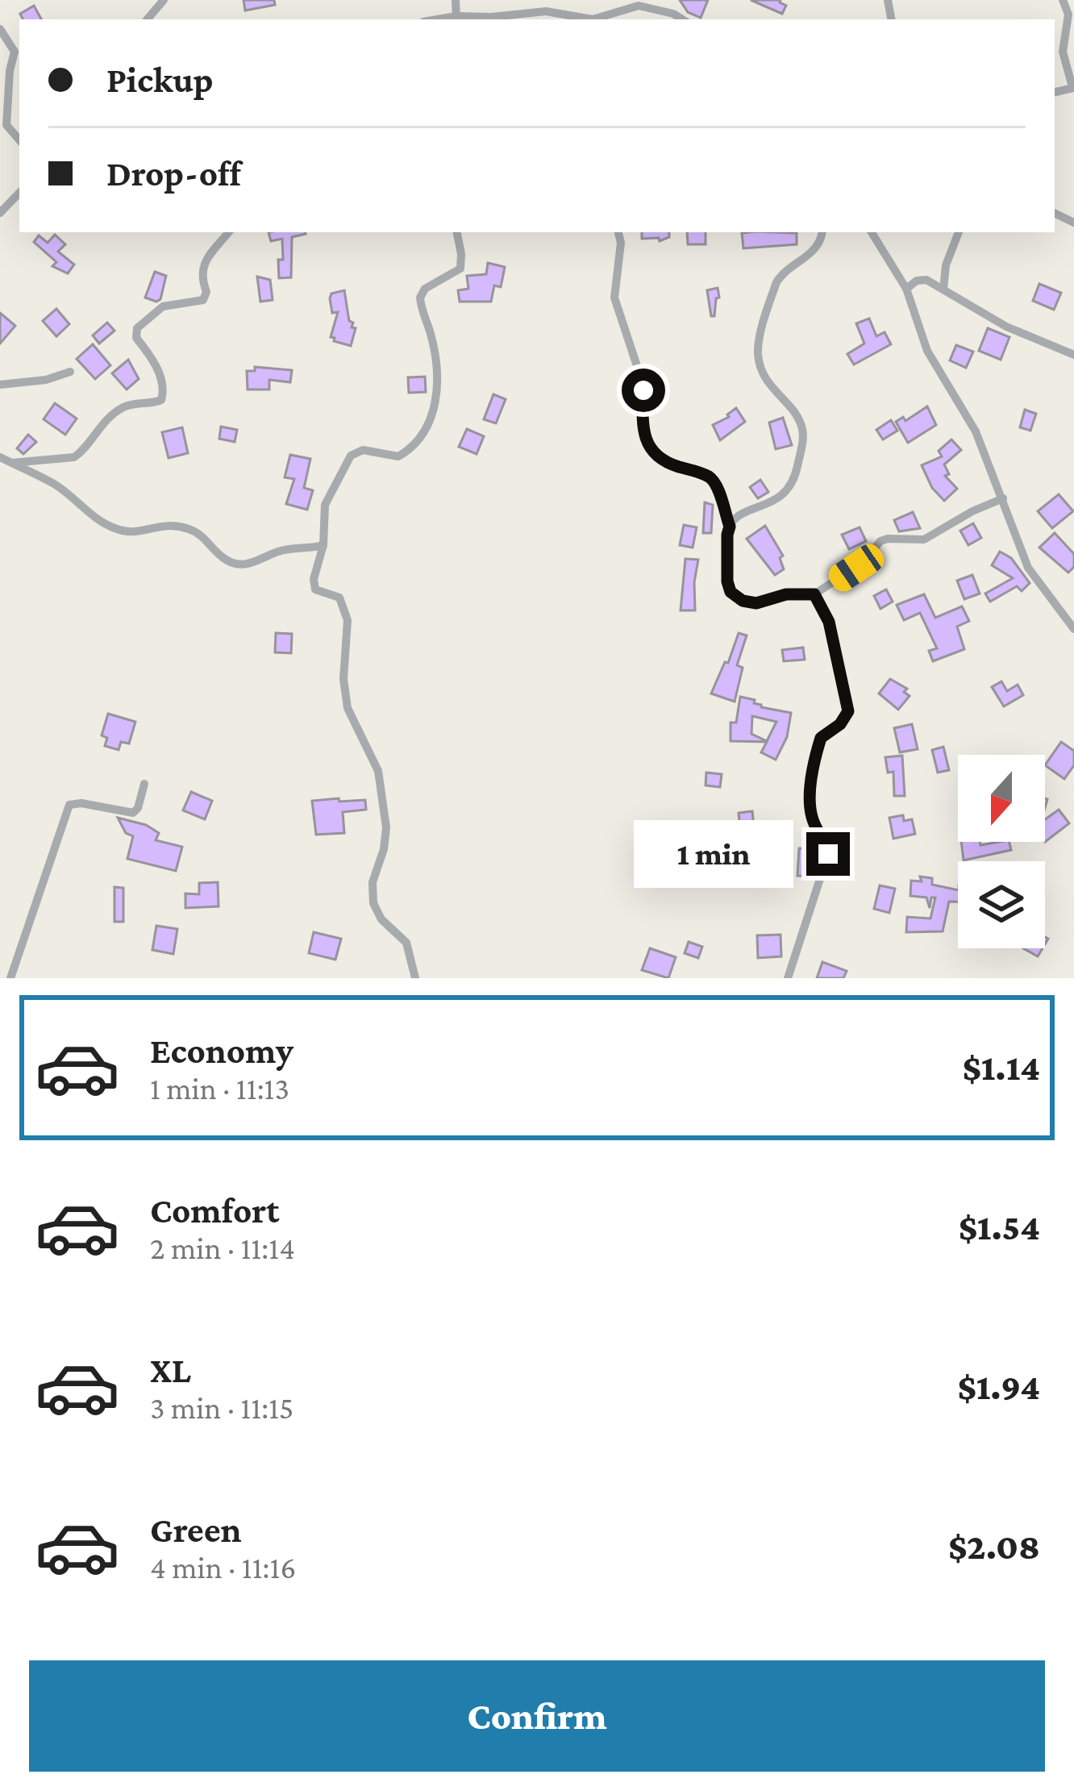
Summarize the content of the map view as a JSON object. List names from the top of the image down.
{
  "north": "bottom",
  "page": {
    "banner": ["Pickup", "Drop-off"],
    "bubble": "1 min",
    "list": [
      {
        "name": "Economy",
        "note": "1 min · 11:13",
        "value": "$1.14"
      },
      {
        "name": "Comfort",
        "note": "2 min · 11:14",
        "value": "$1.54"
      },
      {
        "name": "XL",
        "note": "3 min · 11:15",
        "value": "$1.94"
      },
      {
        "name": "Green",
        "note": "4 min · 11:16",
        "value": "$2.08"
      }
    ],
    "buttons": "Confirm"
  }
}
